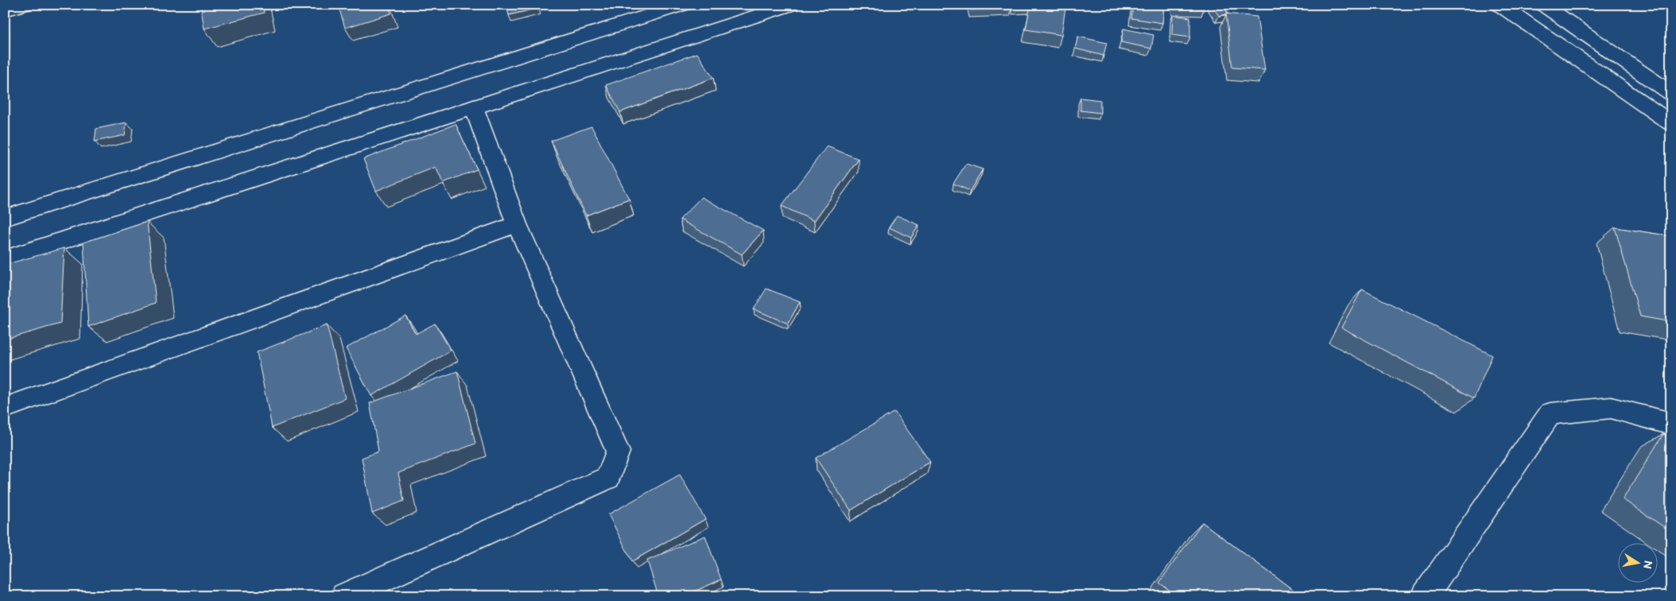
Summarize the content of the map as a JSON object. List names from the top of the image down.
{
  "north": "right"
}
